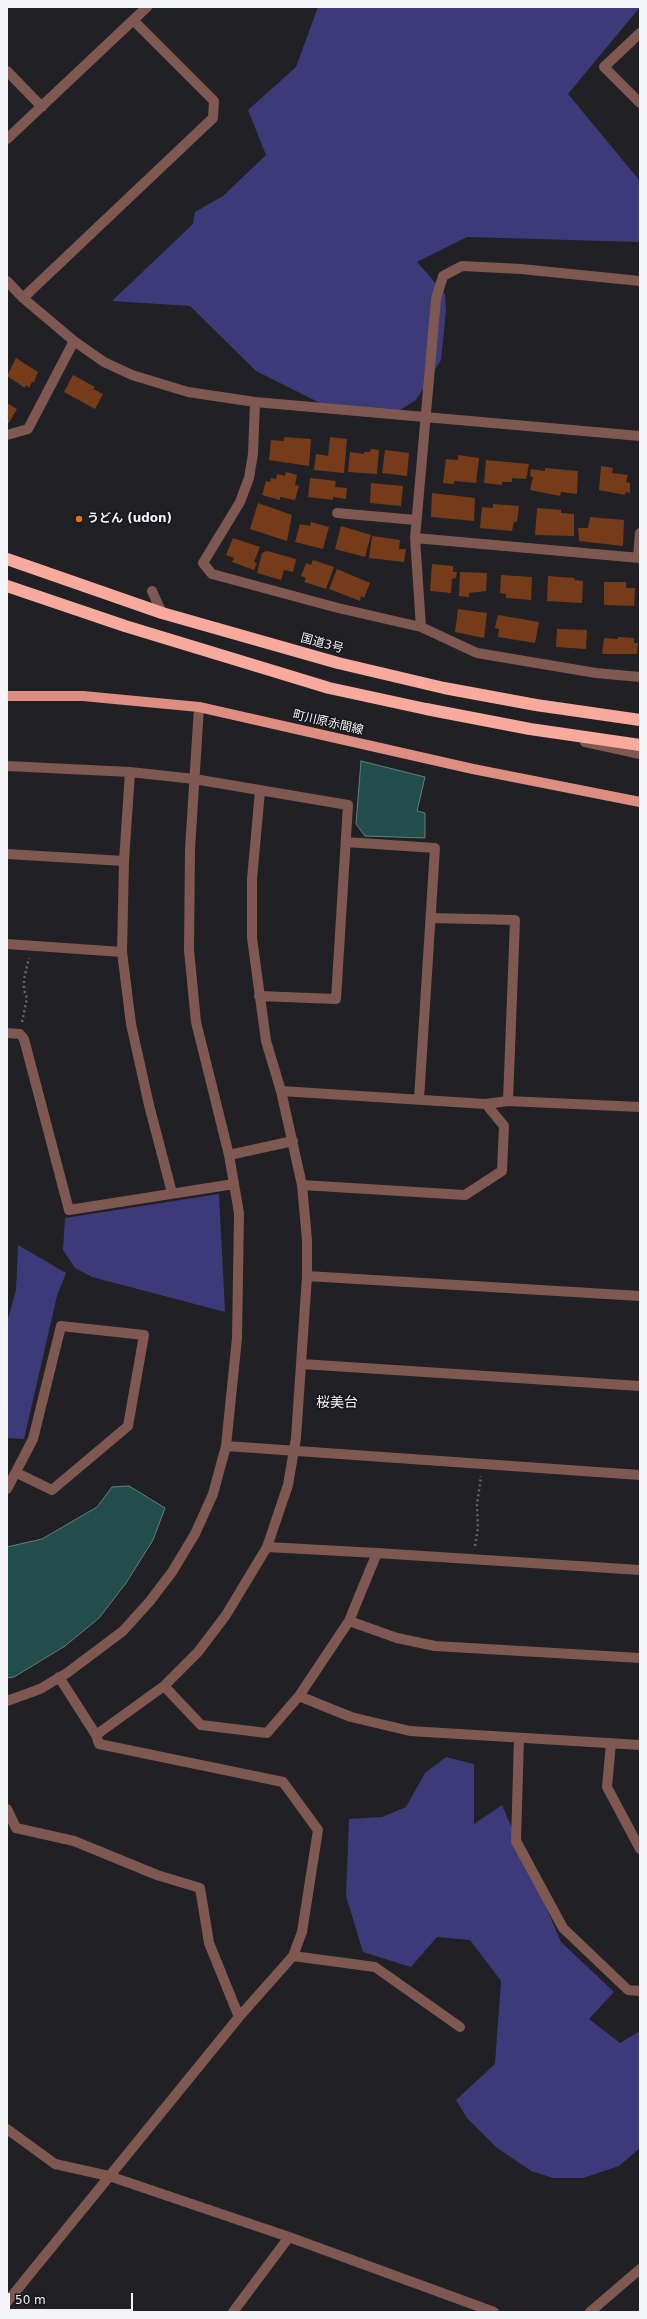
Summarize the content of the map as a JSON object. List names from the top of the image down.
{
  "streets": {
    "highway": ["国道3号"],
    "main road": ["町川原赤間線"]
  },
  "districts": ["桜美台"],
  "places": ["うどん (udon)"],
  "scale_bar": "50 m"
}
